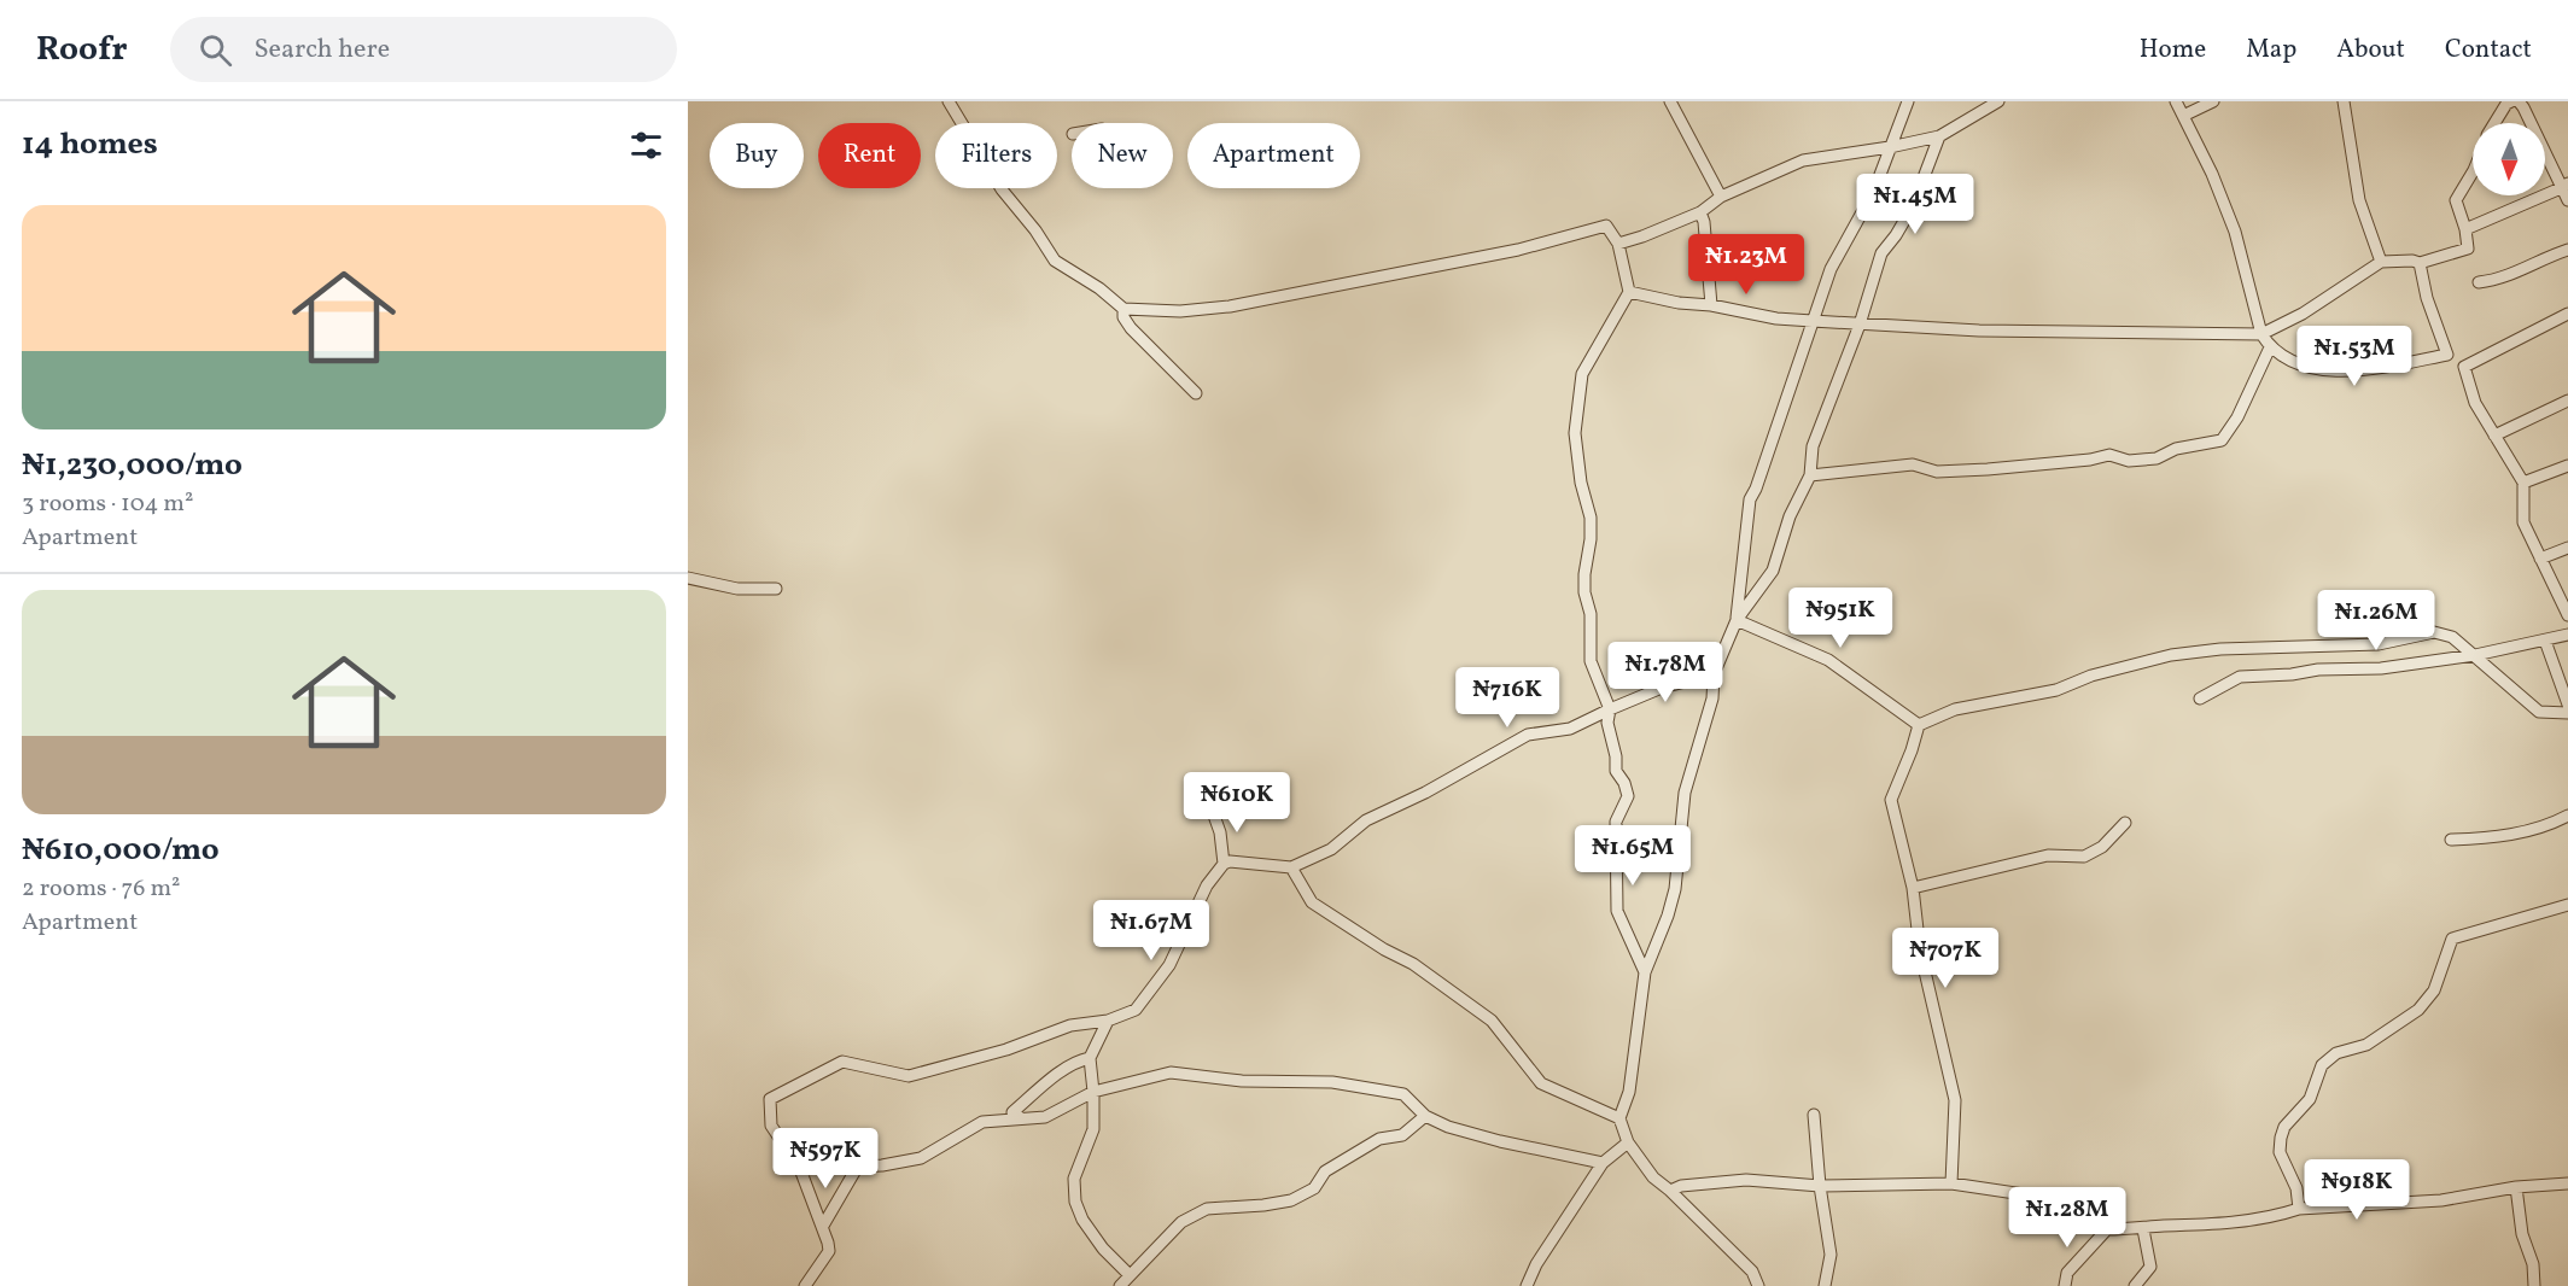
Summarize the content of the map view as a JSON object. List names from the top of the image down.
{
  "north": "bottom",
  "page": {
    "header": "Roofr",
    "search": "Search here",
    "nav": [
      "Home",
      "Map",
      "About",
      "Contact"
    ],
    "heading": "14 homes",
    "chip": [
      "Buy",
      "Rent",
      "Filters",
      "New",
      "Apartment"
    ],
    "price": [
      "₦1.45M",
      "₦1.23M",
      "₦1.53M",
      "₦951K",
      "₦1.26M",
      "₦1.78M",
      "₦716K",
      "₦610K",
      "₦1.65M",
      "₦1.67M",
      "₦707K",
      "₦597K",
      "₦918K",
      "₦1.28M"
    ],
    "list": [
      {
        "name": "₦1,230,000/mo",
        "note": "3 rooms · 104 m² · Apartment"
      },
      {
        "name": "₦610,000/mo",
        "note": "2 rooms · 76 m² · Apartment"
      }
    ]
  }
}
